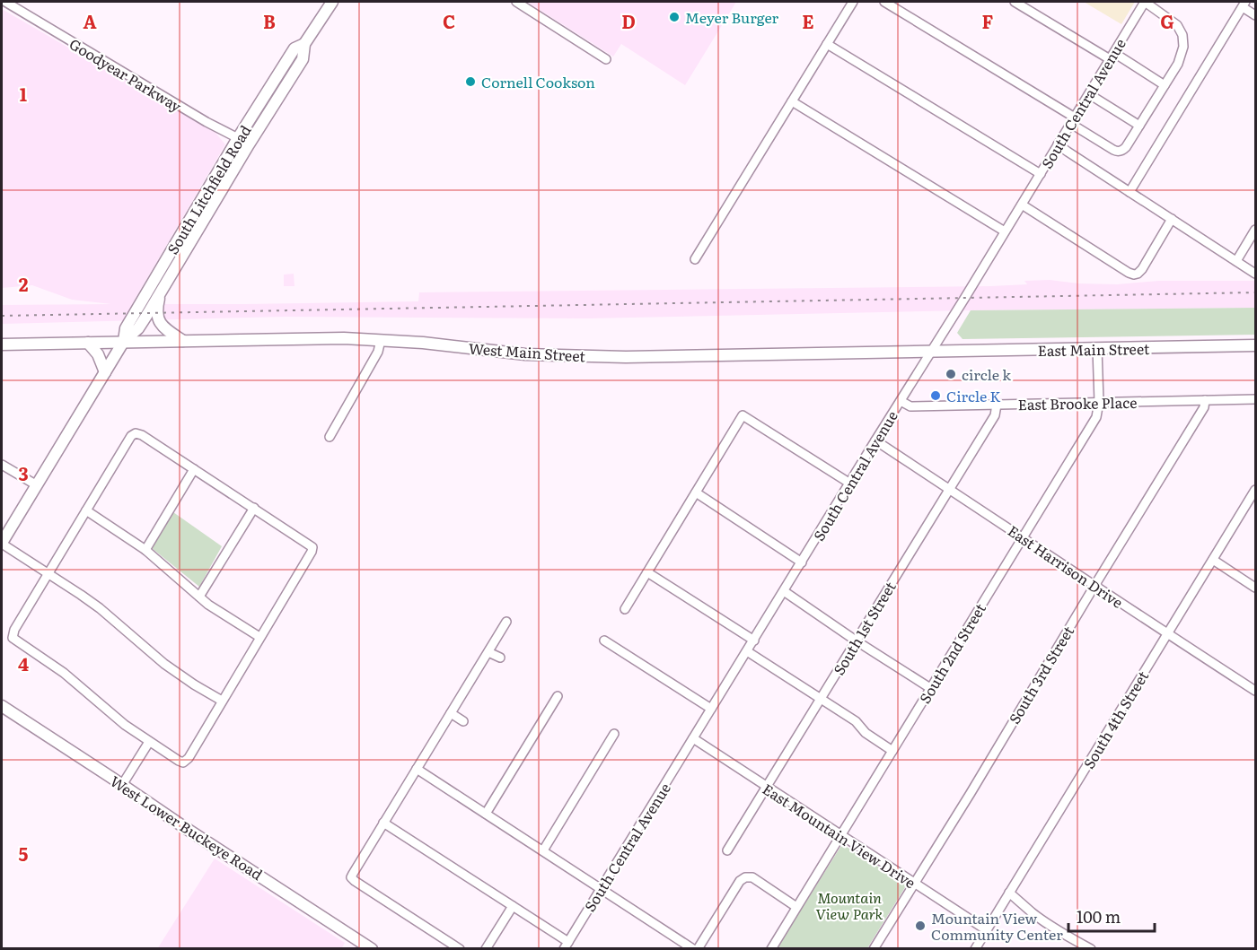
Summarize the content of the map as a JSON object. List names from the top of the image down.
{
  "streets": {
    "main road": [
      "South Litchfield Road",
      "East Main Street",
      "West Main Street",
      "West Lower Buckeye Road"
    ],
    "street": [
      "Goodyear Parkway",
      "South Central Avenue",
      "East Brooke Place",
      "East Harrison Drive",
      "South 1st Street",
      "South 2nd Street",
      "South 3rd Street",
      "South 4th Street",
      "East Mountain View Drive"
    ]
  },
  "crossings": [
    ["Goodyear Parkway", "South Litchfield Road"],
    ["South Central Avenue", "East Main Street"],
    ["South Central Avenue", "West Main Street"],
    ["South Central Avenue", "East Brooke Place"],
    ["South Central Avenue", "East Harrison Drive"],
    ["South Central Avenue", "East Mountain View Drive"],
    ["South Litchfield Road", "West Main Street"],
    ["East Main Street", "West Main Street"],
    ["East Main Street", "South 2nd Street"],
    ["East Brooke Place", "South 1st Street"],
    ["East Brooke Place", "South 2nd Street"],
    ["East Brooke Place", "South 3rd Street"],
    ["East Harrison Drive", "South 1st Street"],
    ["East Harrison Drive", "South 2nd Street"],
    ["East Harrison Drive", "South 3rd Street"],
    ["East Harrison Drive", "South 4th Street"],
    ["South 1st Street", "East Mountain View Drive"],
    ["South 2nd Street", "East Mountain View Drive"],
    ["South 3rd Street", "East Mountain View Drive"],
    ["South 4th Street", "East Mountain View Drive"]
  ],
  "parks": ["Mountain View Park"],
  "places": [
    "Meyer Burger",
    "Cornell Cookson",
    "circle k",
    "Circle K",
    "Mountain View Community Center"
  ],
  "scale_bar": "100 m",
  "grid": {
    "columns": [
      "A",
      "B",
      "C",
      "D",
      "E",
      "F",
      "G"
    ],
    "rows": [
      "1",
      "2",
      "3",
      "4",
      "5"
    ]
  }
}
